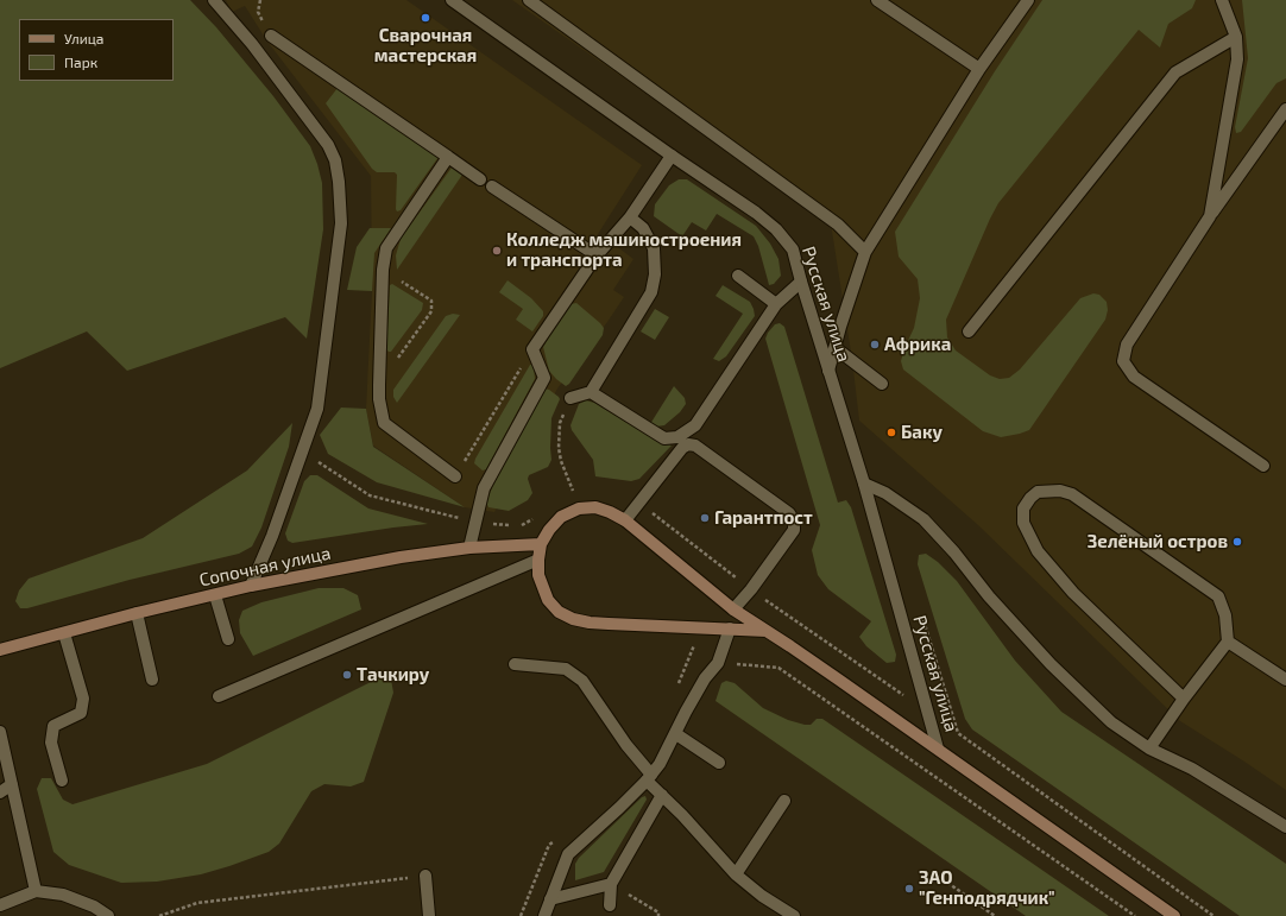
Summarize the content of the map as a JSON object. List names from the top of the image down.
{
  "streets": {
    "main road": ["Русская улица", "Сопочная улица"]
  },
  "crossings": [
    ["Русская улица", "Сопочная улица"]
  ],
  "places": [
    "Сварочная мастерская",
    "Колледж машиностроения и транспорта",
    "Африка",
    "Баку",
    "Гарантпост",
    "Зелёный остров",
    "Тачкиру",
    "ЗАО \"Генподрядчик\""
  ],
  "legend": ["Улица", "Парк"]
}
